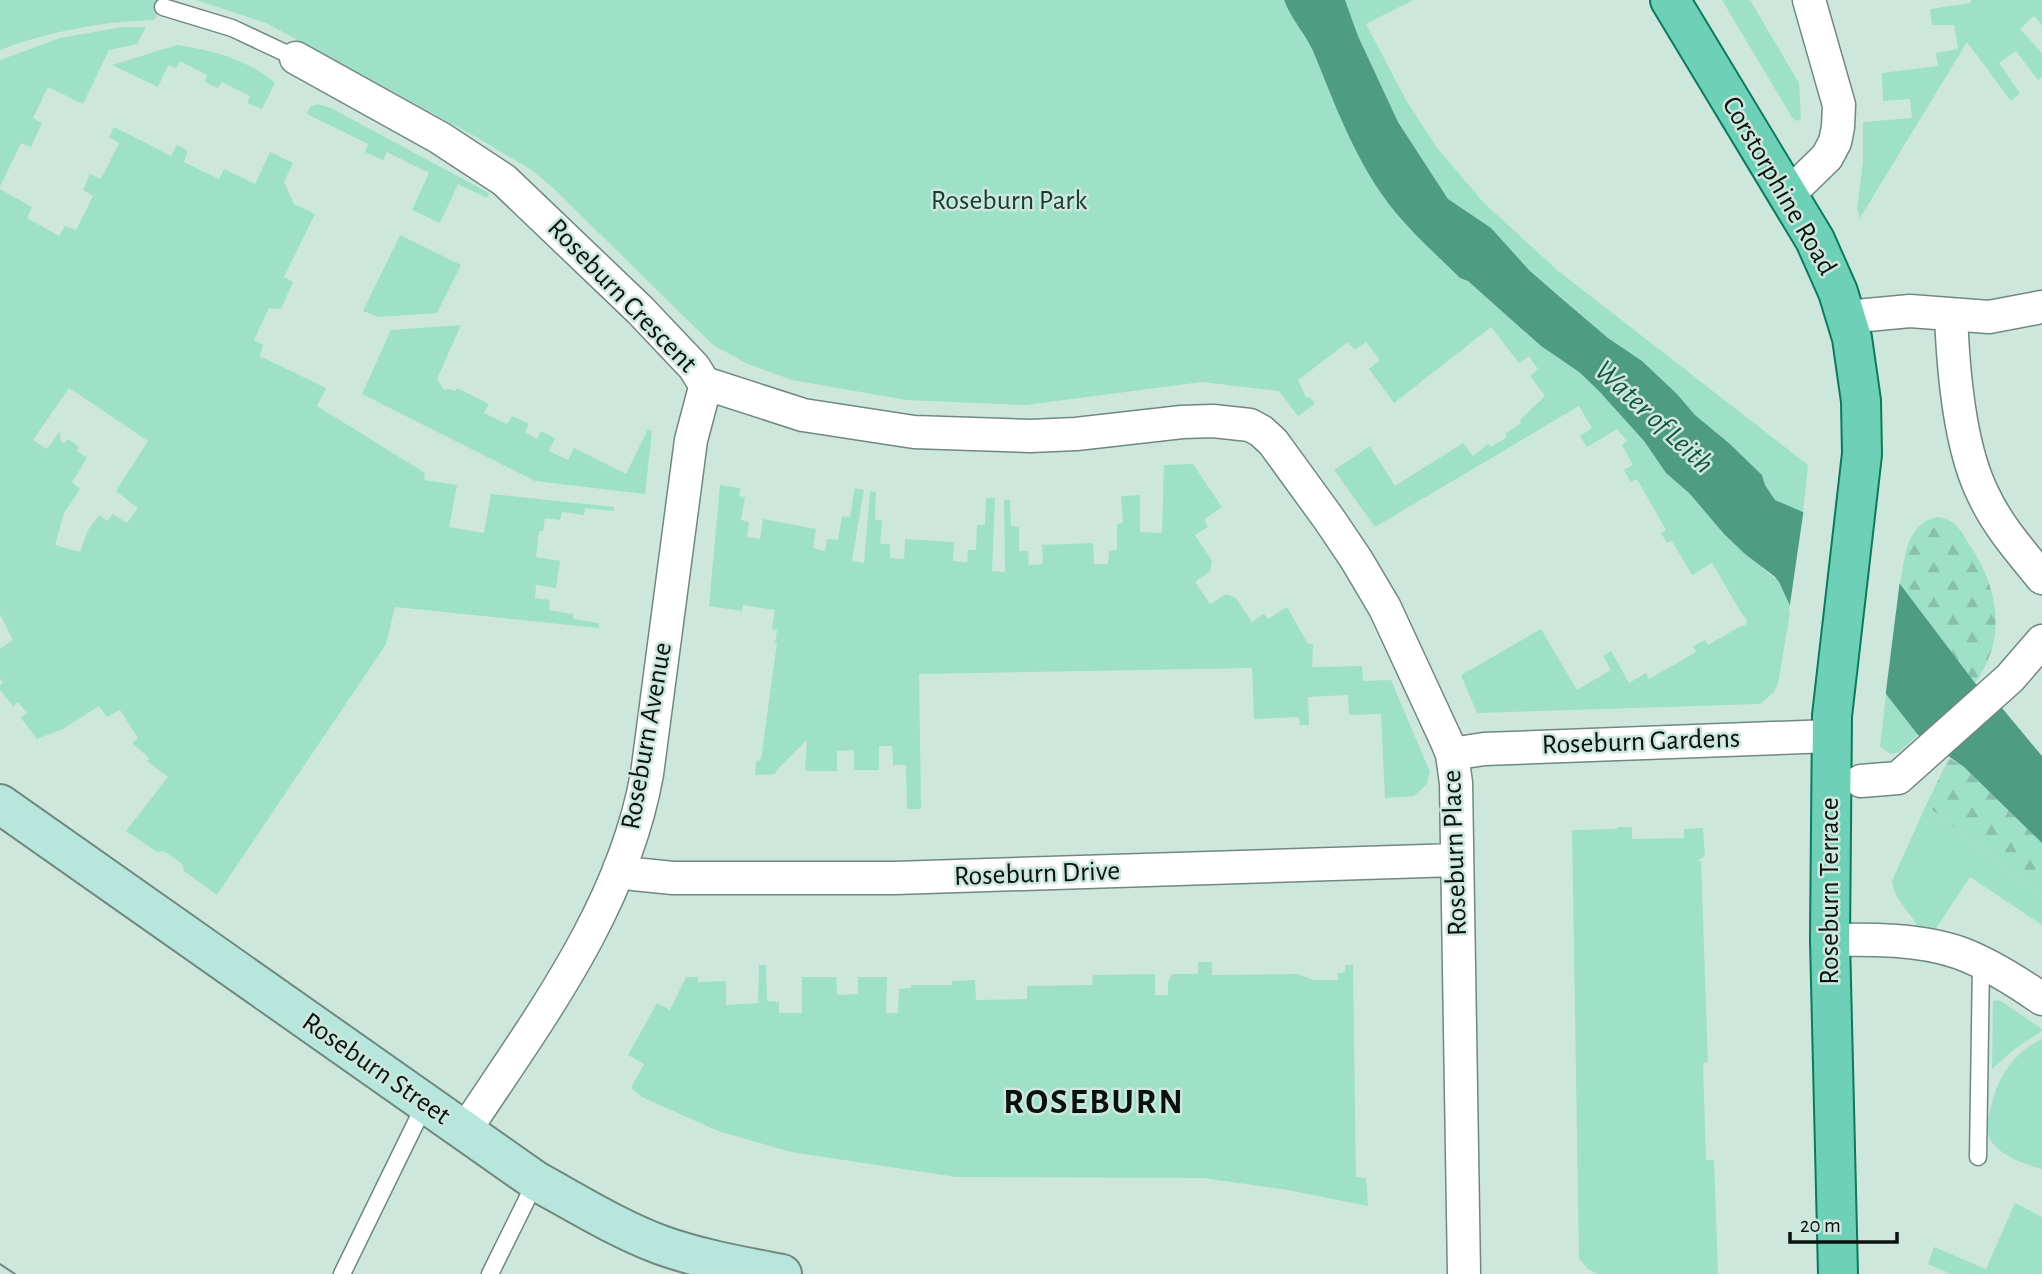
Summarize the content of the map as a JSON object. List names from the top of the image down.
{
  "streets": {
    "main road": ["Corstorphine Road", "Roseburn Terrace"],
    "street": [
      "Roseburn Crescent",
      "Roseburn Avenue",
      "Roseburn Gardens",
      "Roseburn Place",
      "Roseburn Drive",
      "Roseburn Street"
    ]
  },
  "crossings": [
    ["Corstorphine Road", "Roseburn Terrace"],
    ["Roseburn Crescent", "Roseburn Avenue"],
    ["Roseburn Crescent", "Roseburn Place"],
    ["Roseburn Avenue", "Roseburn Drive"],
    ["Roseburn Avenue", "Roseburn Street"],
    ["Roseburn Gardens", "Roseburn Place"],
    ["Roseburn Gardens", "Roseburn Terrace"],
    ["Roseburn Place", "Roseburn Drive"]
  ],
  "districts": ["ROSEBURN"],
  "water": ["Water of Leith"],
  "parks": ["Roseburn Park"],
  "scale_bar": "20 m"
}
